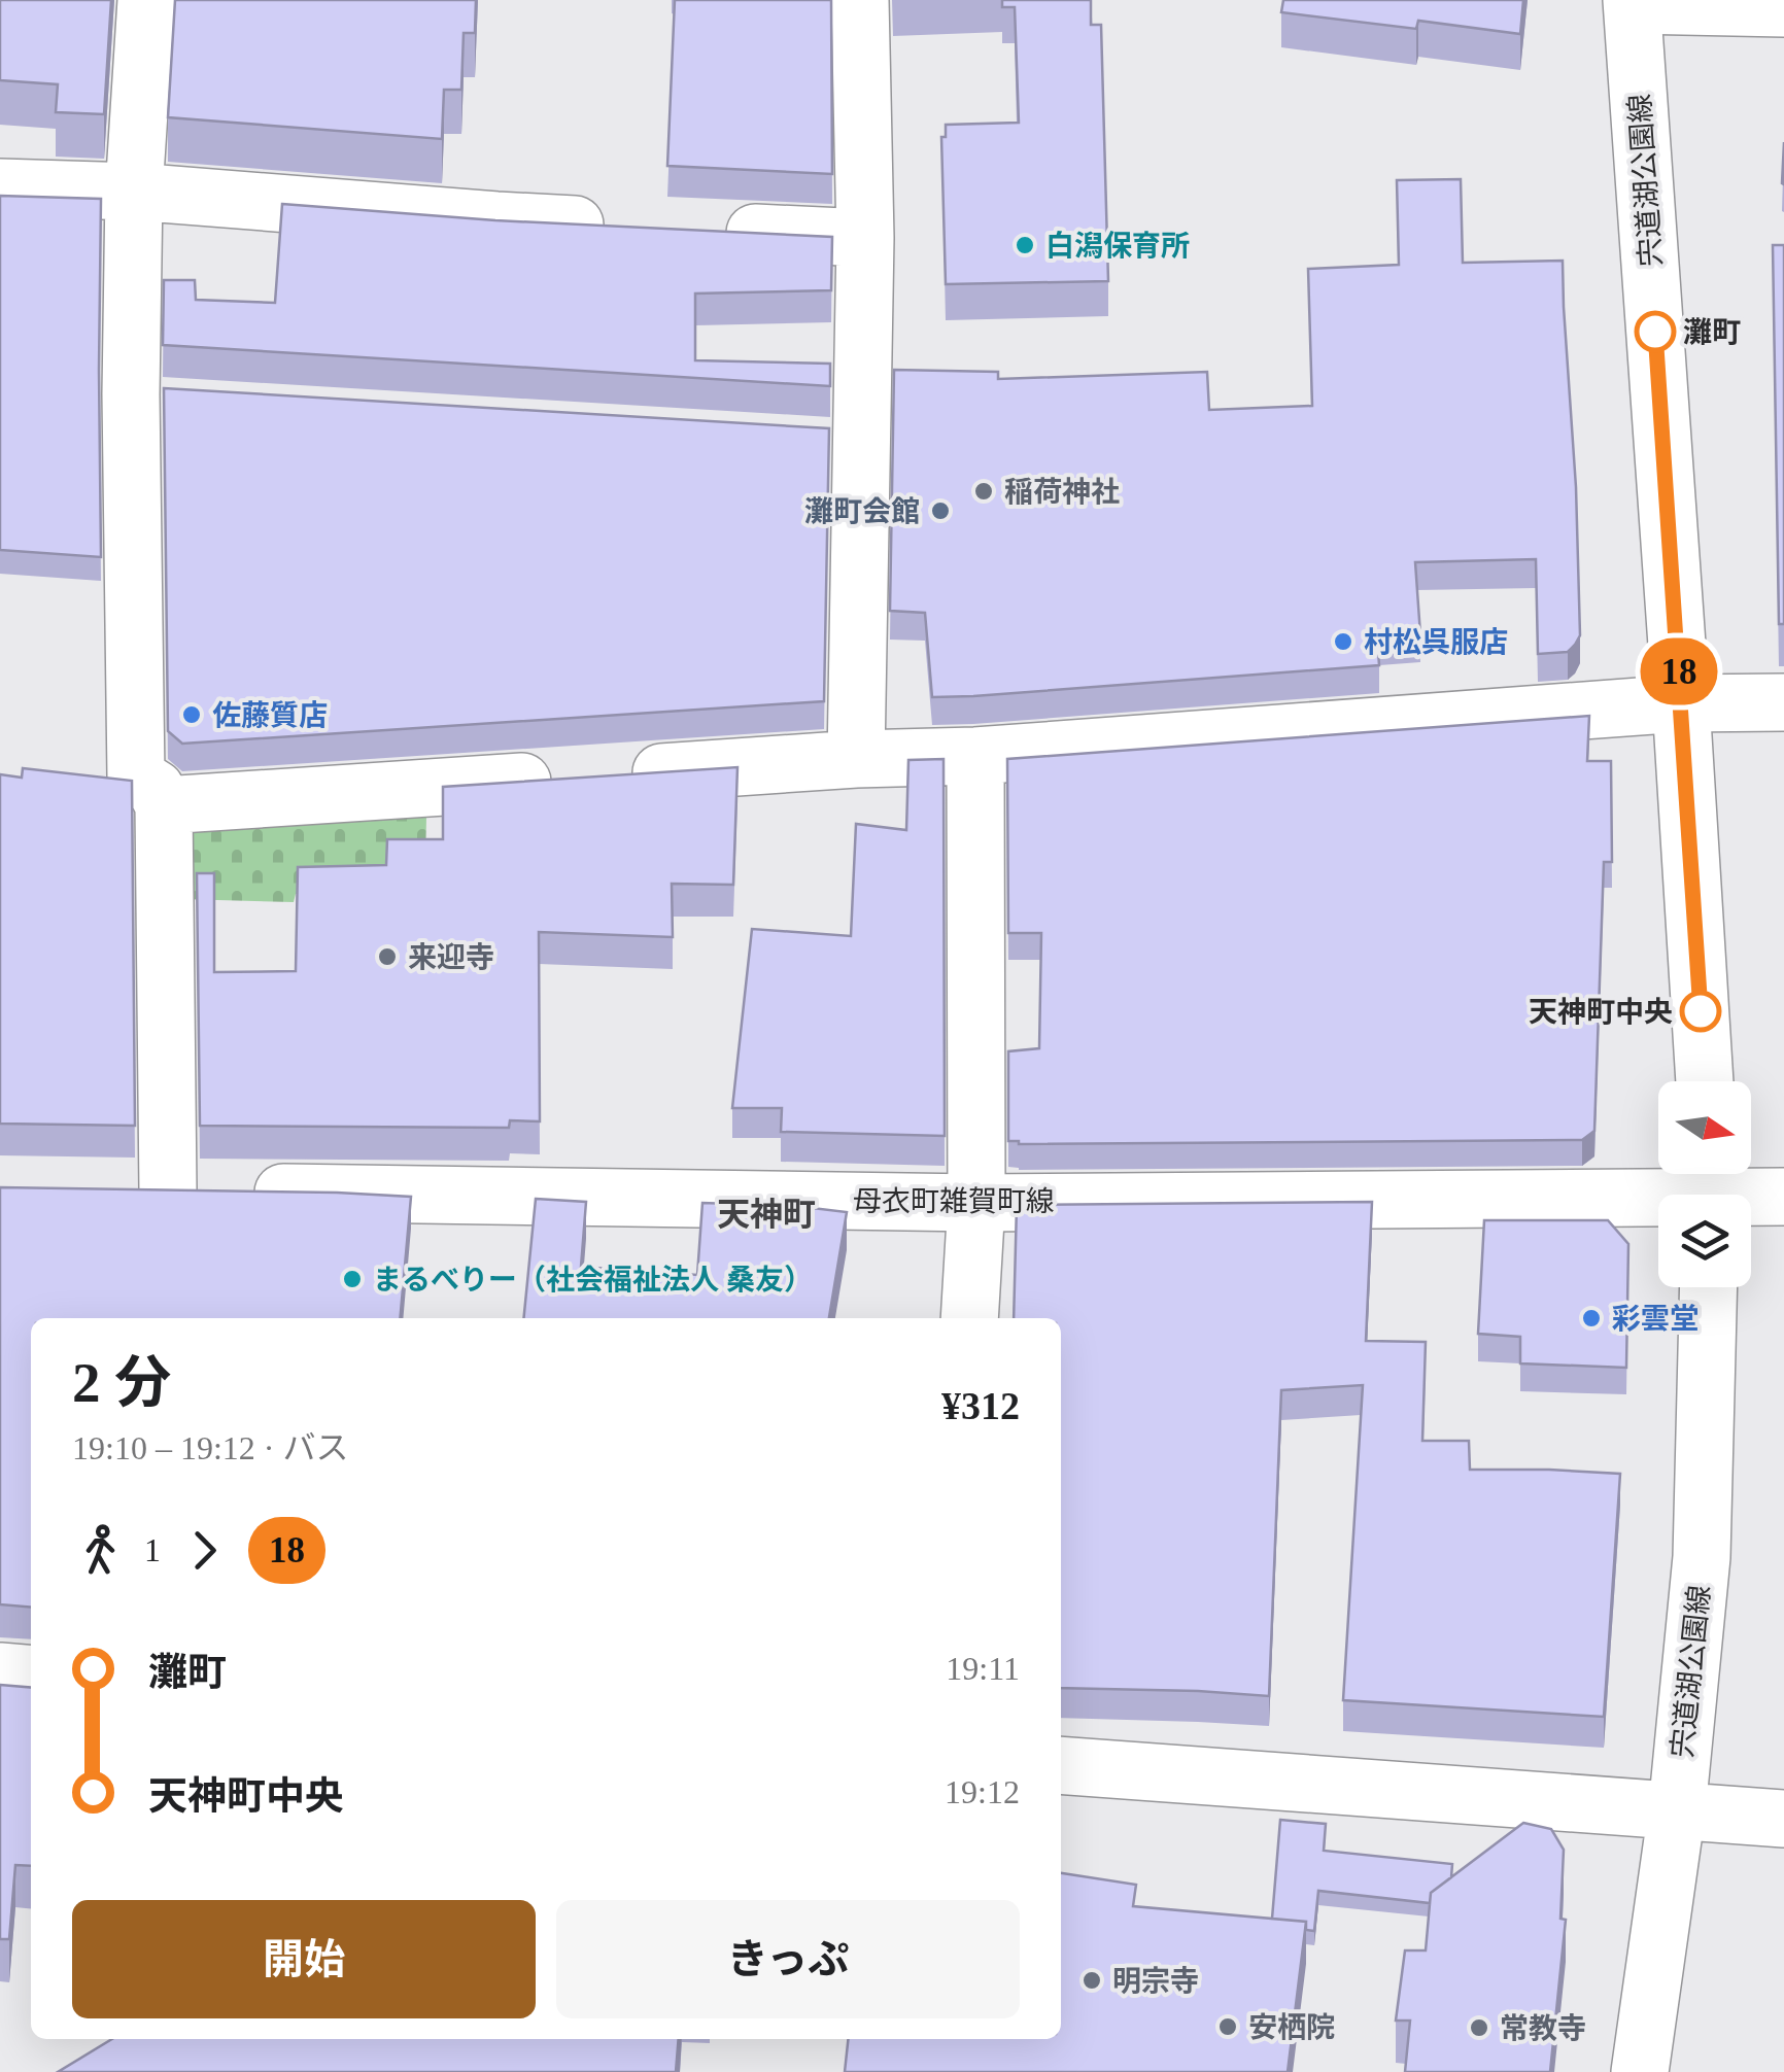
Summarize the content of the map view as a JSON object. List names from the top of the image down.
{
  "streets": {
    "street": ["宍道湖公園線", "母衣町雑賀町線"]
  },
  "districts": ["天神町"],
  "places": [
    "白潟保育所",
    "灘町",
    "稲荷神社",
    "灘町会館",
    "村松呉服店",
    "佐藤質店",
    "来迎寺",
    "天神町中央",
    "まるべりー（社会福祉法人 桑友）",
    "彩雲堂",
    "明宗寺",
    "安栖院",
    "常教寺"
  ],
  "lines": ["bus line 18"],
  "north": "right",
  "page": {
    "on_map": "18",
    "heading": ["2 分", "19:10 – 19:12 · バス", "¥312"],
    "legs": ["1", "18"],
    "list": [
      {
        "name": "灘町",
        "value": "19:11"
      },
      {
        "name": "天神町中央",
        "value": "19:12"
      }
    ],
    "buttons": ["開始", "きっぷ"]
  }
}
